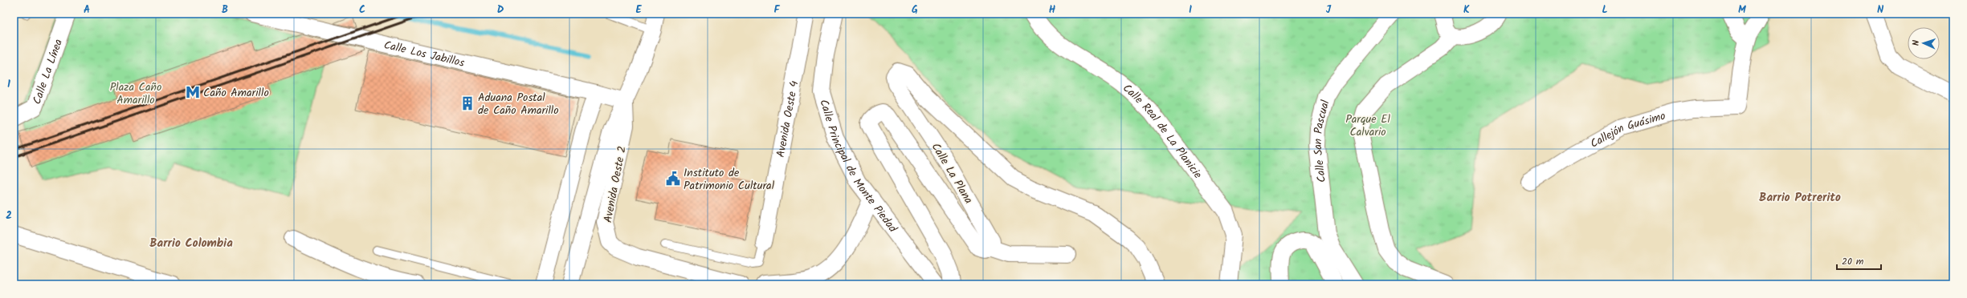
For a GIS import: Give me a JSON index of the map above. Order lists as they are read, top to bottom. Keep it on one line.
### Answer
{"streets":{"street":["Calle Los Jabillos","Calle La Línea","Avenida Oeste 4","Callejón Guásimo","Calle Real de La Planicie","Calle San Pascual","Calle Principal de Monte Piedad","Calle La Plana","Avenida Oeste 2"]},"crossings":[["Calle Los Jabillos","Avenida Oeste 2"]],"districts":["Barrio Potrerito","Barrio Colombia"],"parks":["Plaza Caño Amarillo","Parque El Calvario"],"places":{"metro station":["Caño Amarillo"],"building":["Aduana Postal de Caño Amarillo"],"public building":["Instituto de Patrimonio Cultural"]},"scale_bar":"20 m","north":"left","grid":{"columns":["A","B","C","D","E","F","G","H","I","J","K","L","M","N"],"rows":["1","2"]}}
